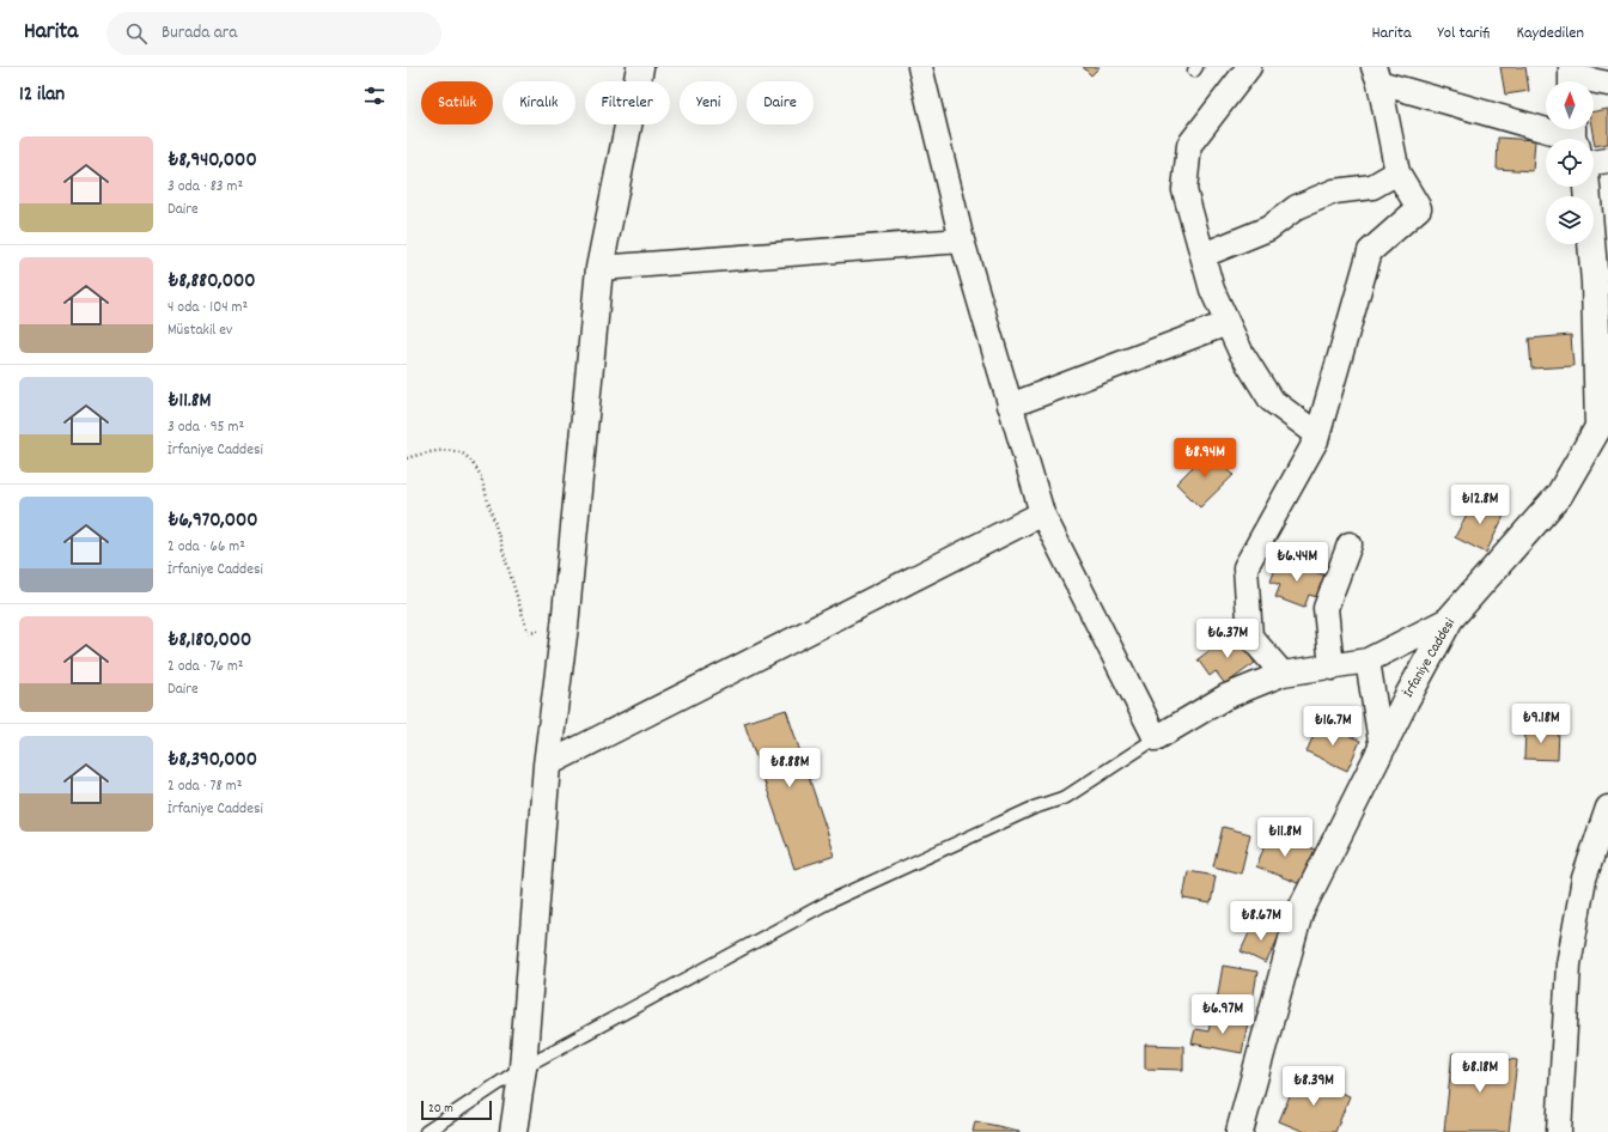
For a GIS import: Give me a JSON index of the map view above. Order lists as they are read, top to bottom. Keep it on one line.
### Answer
{"streets":{"street":["İrfaniye Caddesi"]},"scale_bar":"20 m","north":"top","page":{"header":"Harita","search":"Burada ara","nav":["Harita","Yol tarifi","Kaydedilen"],"heading":"12 ilan","chip":["Satılık","Kiralık","Filtreler","Yeni","Daire"],"list":[{"name":"₺8,940,000","note":"3 oda · 83 m² · Daire"},{"name":"₺8,880,000","note":"4 oda · 104 m² · Müstakil ev"},{"name":"₺11.8M","note":"3 oda · 95 m² · İrfaniye Caddesi"},{"name":"₺6,970,000","note":"2 oda · 66 m² · İrfaniye Caddesi"},{"name":"₺8,180,000","note":"2 oda · 76 m² · Daire"},{"name":"₺8,390,000","note":"2 oda · 78 m² · İrfaniye Caddesi"}],"price":["₺8.94M","₺12.8M","₺6.44M","₺6.37M","₺9.18M","₺16.7M","₺8.88M","₺11.8M","₺8.67M","₺6.97M","₺8.18M","₺8.39M"],"scale":"20 m"}}
